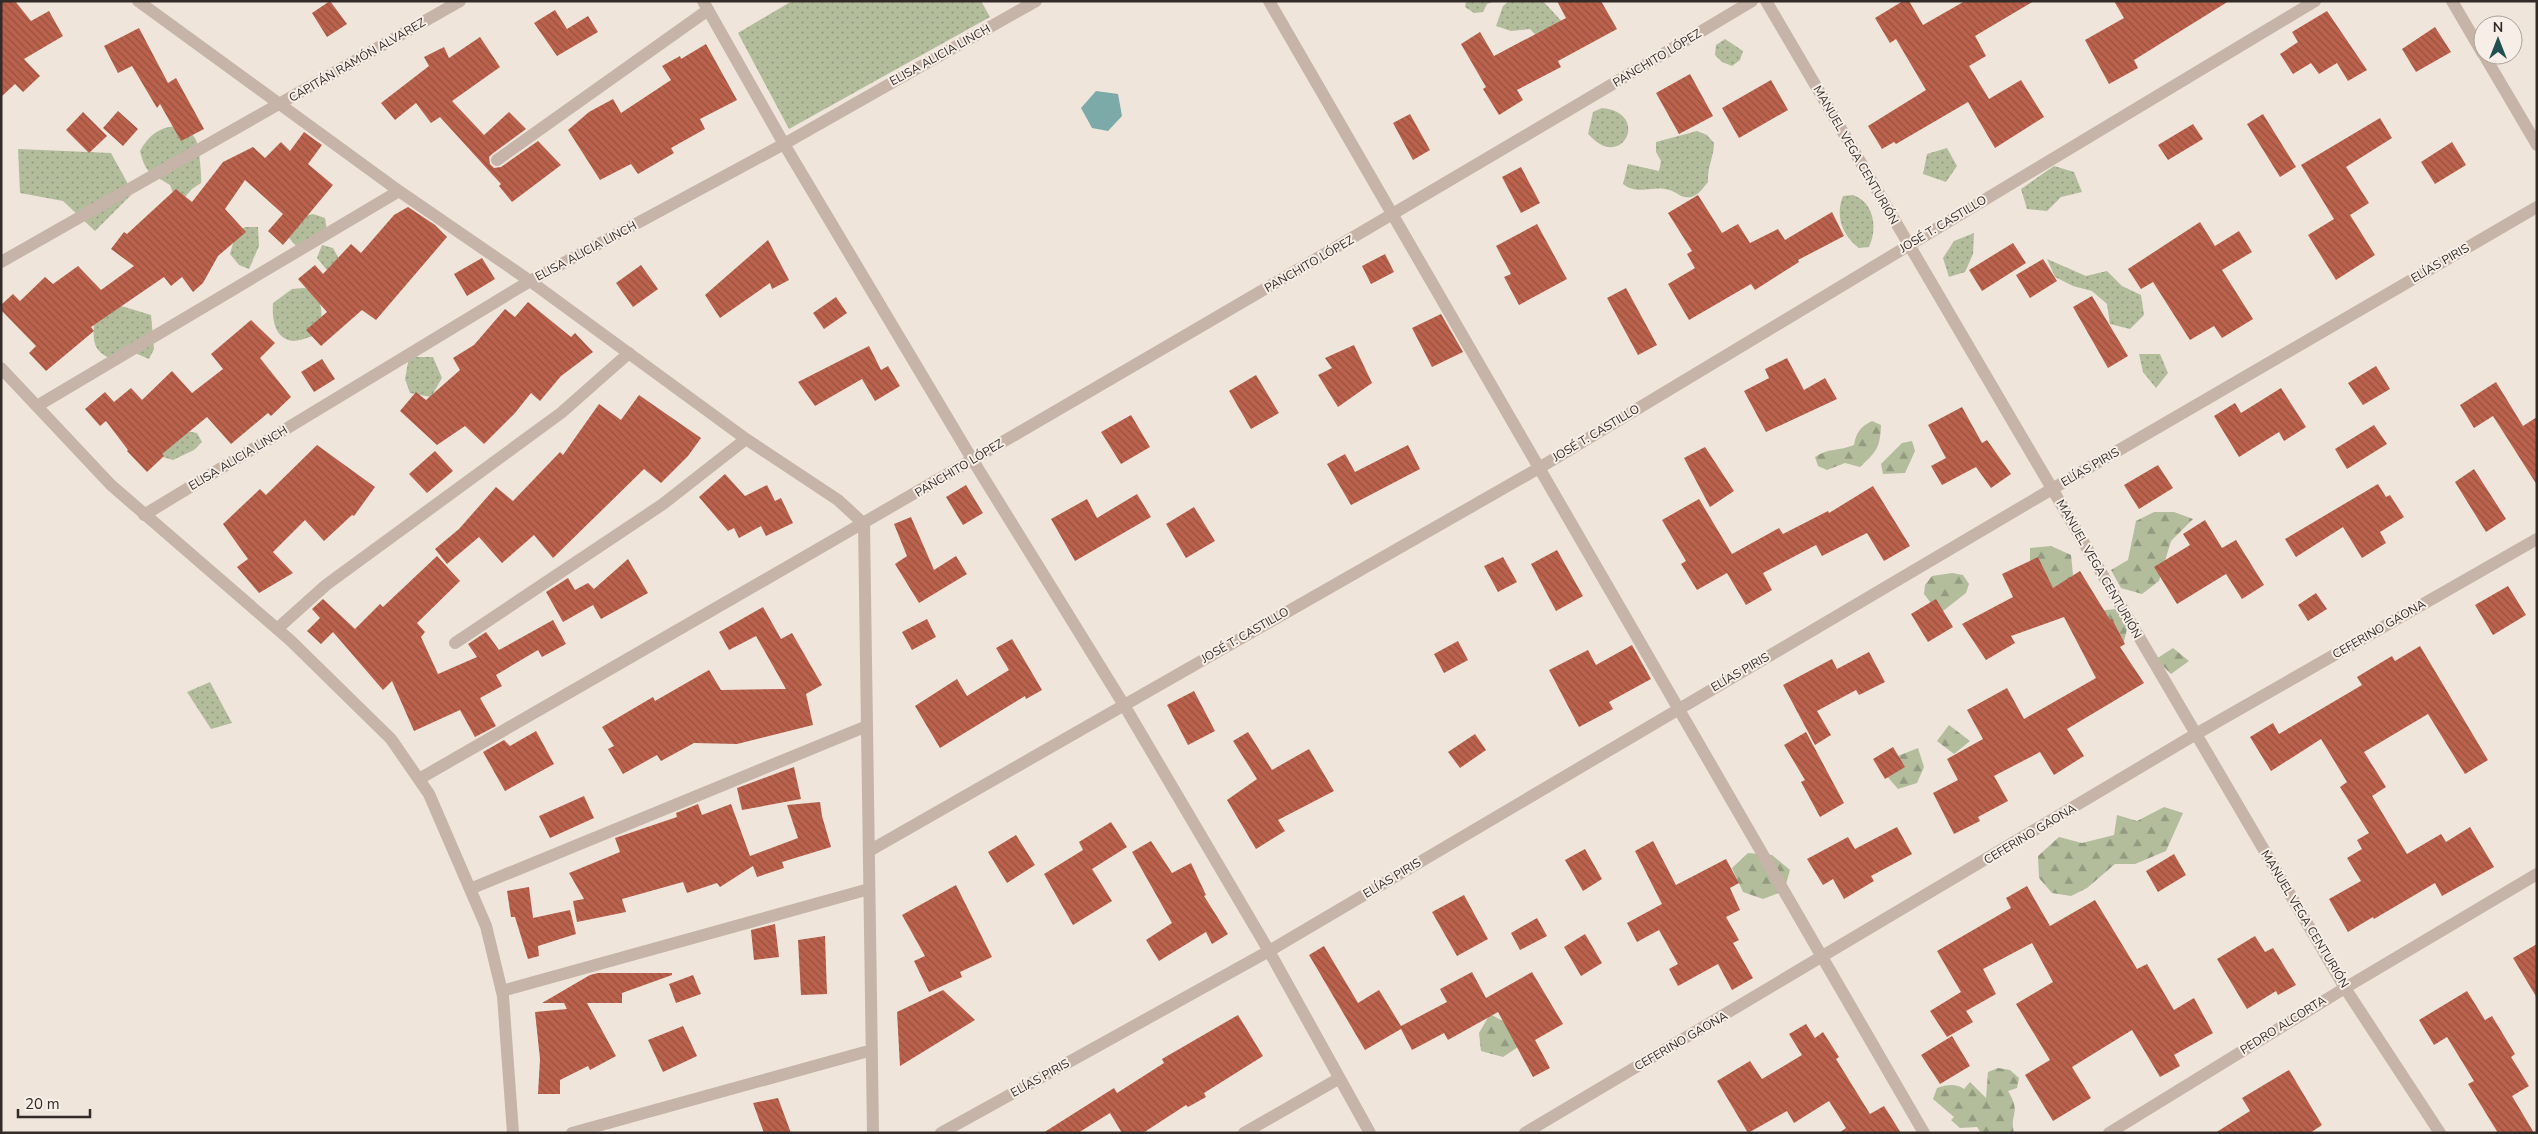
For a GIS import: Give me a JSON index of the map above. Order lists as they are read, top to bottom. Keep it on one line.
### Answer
{"streets":{"street":["ELISA ALICIA LINCH","PANCHITO LÓPEZ","CAPITÁN RAMÓN ALVAREZ","MANUEL VEGA CENTURIÓN","JOSÉ T. CASTILLO","ELÍAS PIRIS","CEFERINO GAONA","PEDRO ALCORTA"]},"crossings":[["MANUEL VEGA CENTURIÓN","JOSÉ T. CASTILLO"],["MANUEL VEGA CENTURIÓN","ELÍAS PIRIS"],["MANUEL VEGA CENTURIÓN","CEFERINO GAONA"],["MANUEL VEGA CENTURIÓN","PEDRO ALCORTA"]],"scale_bar":"20 m","north":"top"}
